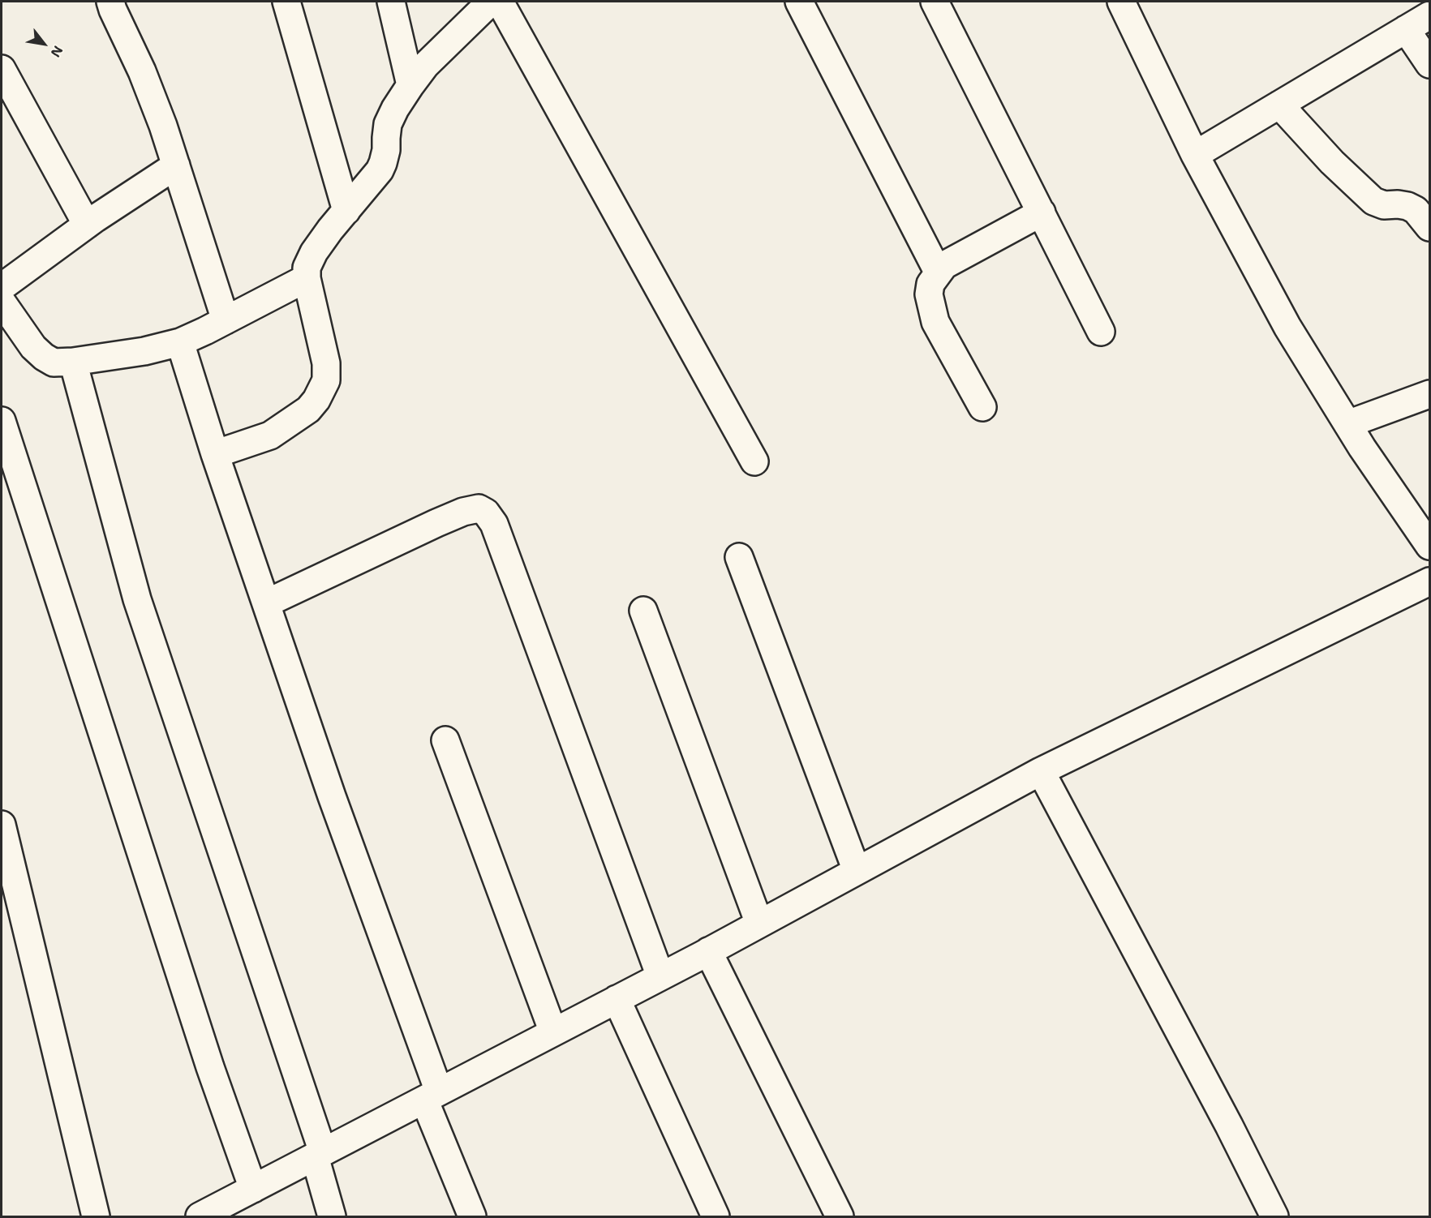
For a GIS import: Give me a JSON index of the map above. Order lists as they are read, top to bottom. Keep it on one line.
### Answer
{"north":"bottom right"}
